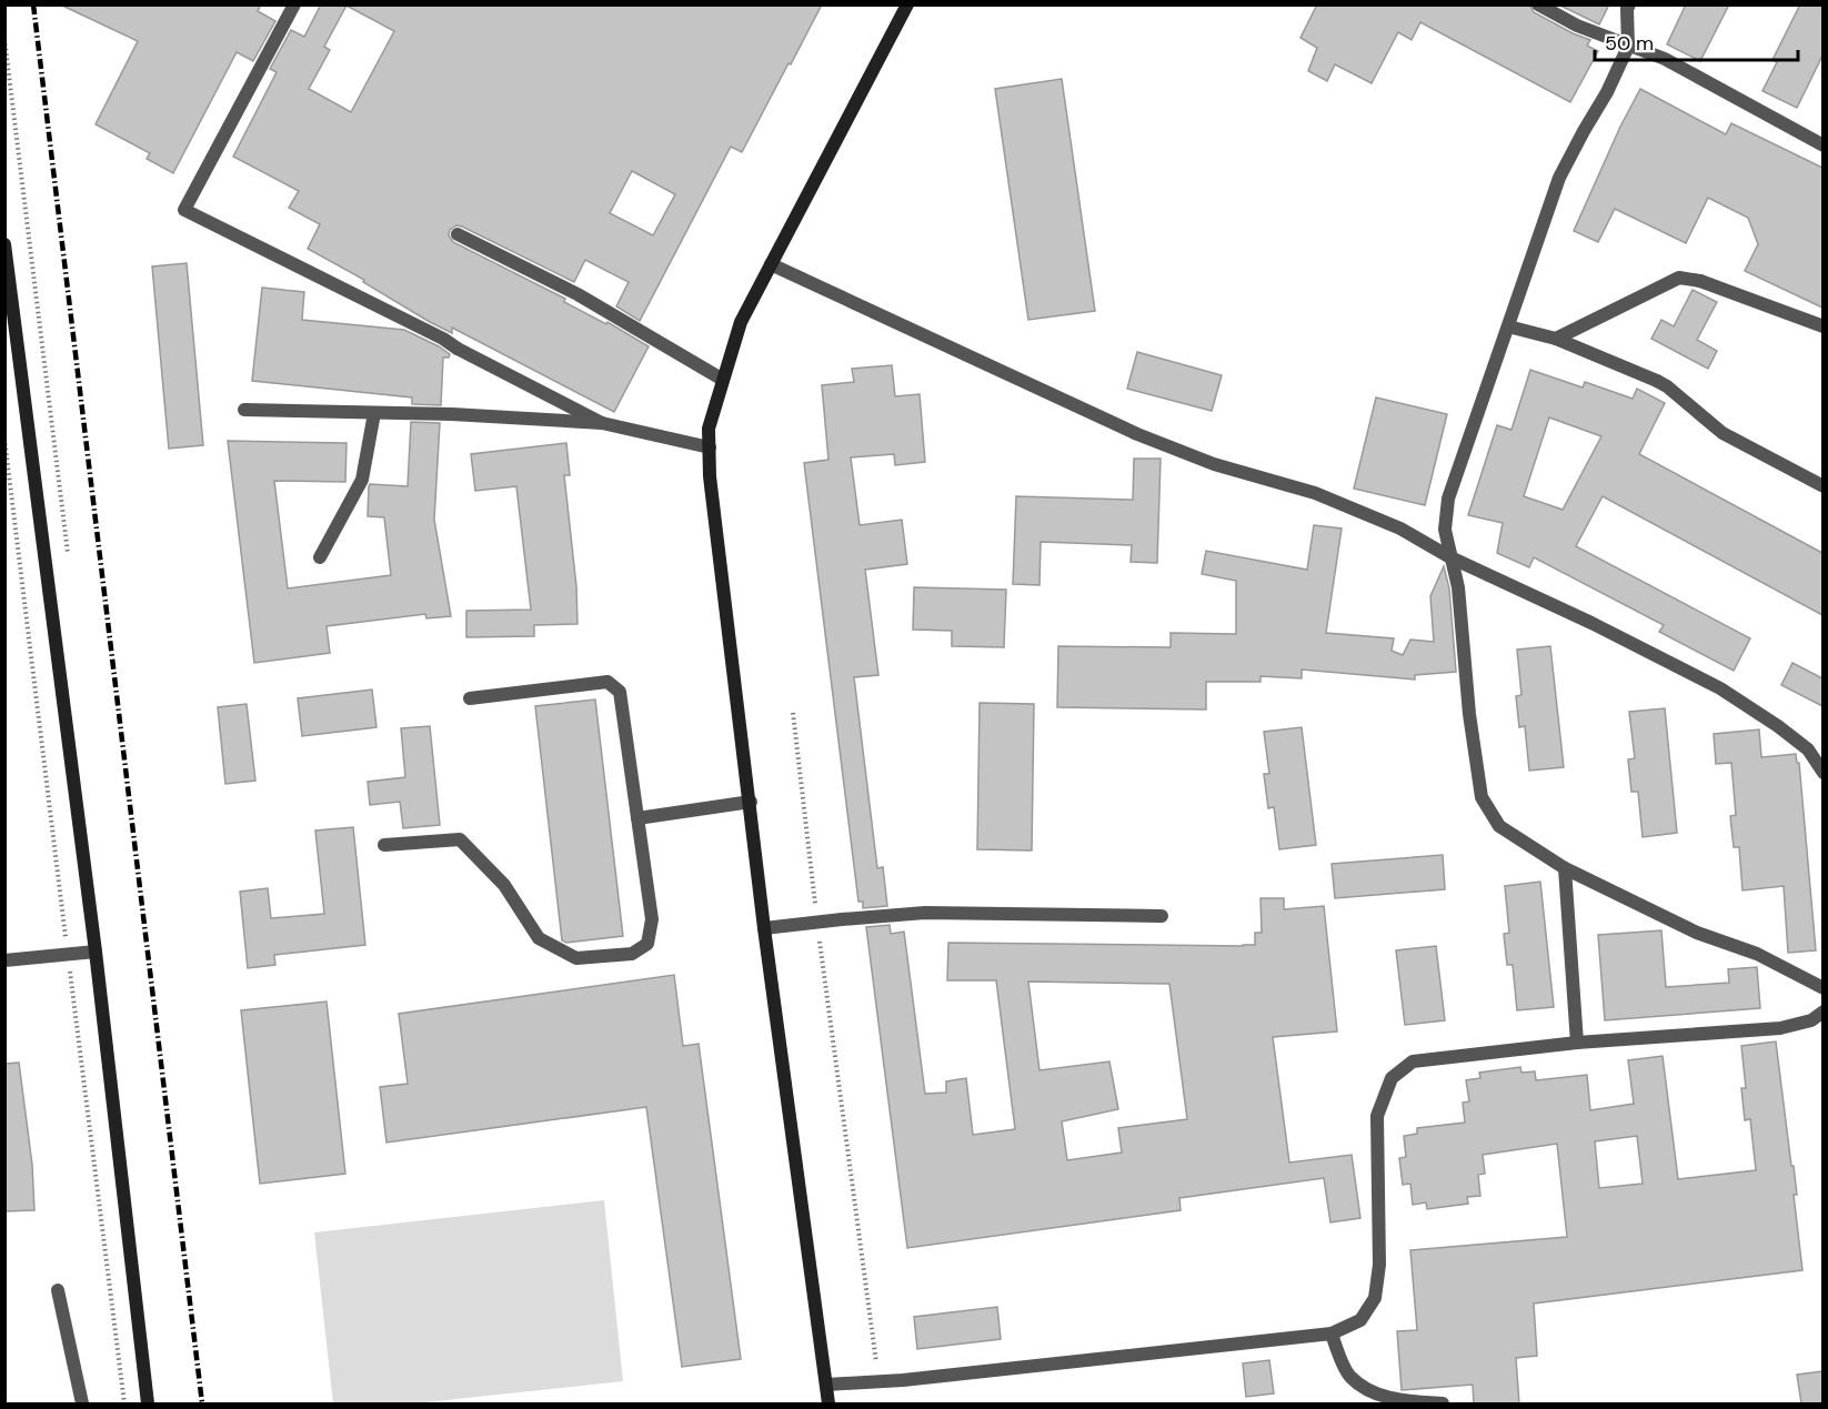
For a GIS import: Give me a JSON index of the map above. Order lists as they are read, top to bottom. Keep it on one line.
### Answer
{"scale_bar":"50 m"}
